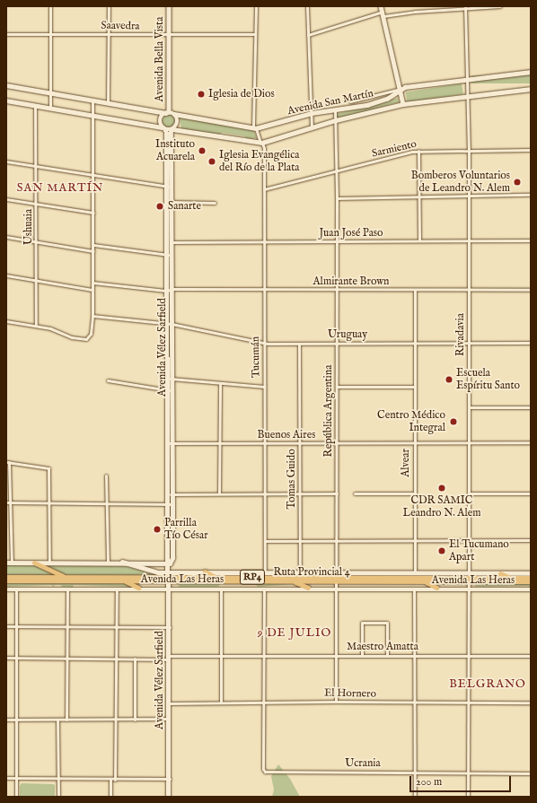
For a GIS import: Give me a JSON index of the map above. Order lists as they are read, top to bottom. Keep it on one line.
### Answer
{"streets":{"main road":["Avenida Bella Vista","Avenida San Martín","Avenida Vélez Sarfield","Ruta Provincial 4","RP4","Avenida Las Heras"],"street":["Saavedra","Sarmiento","Ushuaia","Juan José Paso","Almirante Brown","Uruguay","Rivadavia","Tucumán","República Argentina","Buenos Aires","Alvear","Tomas Guido","Maestro Amatta","El Hornero","Ucrania"]},"crossings":[["Saavedra","Avenida Bella Vista"],["Saavedra","Tucumán"],["Avenida Bella Vista","Avenida San Martín"],["Avenida Bella Vista","Avenida Vélez Sarfield"],["Avenida San Martín","Ushuaia"],["Avenida San Martín","Rivadavia"],["Avenida San Martín","Avenida Vélez Sarfield"],["Avenida San Martín","Tucumán"],["Avenida San Martín","República Argentina"],["Sarmiento","Rivadavia"],["Sarmiento","Tucumán"],["Sarmiento","República Argentina"],["Juan José Paso","Rivadavia"],["Juan José Paso","Avenida Vélez Sarfield"],["Juan José Paso","Tucumán"],["Juan José Paso","República Argentina"],["Almirante Brown","Rivadavia"],["Almirante Brown","Avenida Vélez Sarfield"],["Almirante Brown","Tucumán"],["Almirante Brown","República Argentina"],["Almirante Brown","Alvear"],["Uruguay","Rivadavia"],["Uruguay","Avenida Vélez Sarfield"],["Uruguay","Tucumán"],["Uruguay","República Argentina"],["Uruguay","Alvear"],["Uruguay","Tomas Guido"],["Rivadavia","Buenos Aires"],["Rivadavia","Ruta Provincial 4"],["Rivadavia","Avenida Las Heras"],["Avenida Vélez Sarfield","Buenos Aires"],["Avenida Vélez Sarfield","Ruta Provincial 4"],["Avenida Vélez Sarfield","Avenida Las Heras"],["Avenida Vélez Sarfield","Maestro Amatta"],["Avenida Vélez Sarfield","El Hornero"],["Tucumán","Buenos Aires"],["Tucumán","Avenida Las Heras"],["República Argentina","Buenos Aires"],["República Argentina","Ruta Provincial 4"],["República Argentina","Avenida Las Heras"],["República Argentina","Maestro Amatta"],["República Argentina","El Hornero"],["Buenos Aires","Alvear"],["Buenos Aires","Tomas Guido"],["Alvear","Avenida Las Heras"],["Tomas Guido","Avenida Las Heras"],["Ruta Provincial 4","Avenida Las Heras"],["El Hornero","Ucrania"]],"districts":["SAN MARTÍN","9 DE JULIO","BELGRANO"],"places":["Iglesia de Dios","Instituto Acuarela","Iglesia Evangélica del Río de la Plata","Bomberos Voluntarios de Leandro N. Alem","Sanarte","Escuela Espíritu Santo","Centro Médico Integral","CDR SAMIC Leandro N. Alem","Parrilla Tío César","El Tucumano Apart"],"scale_bar":"200 m"}
